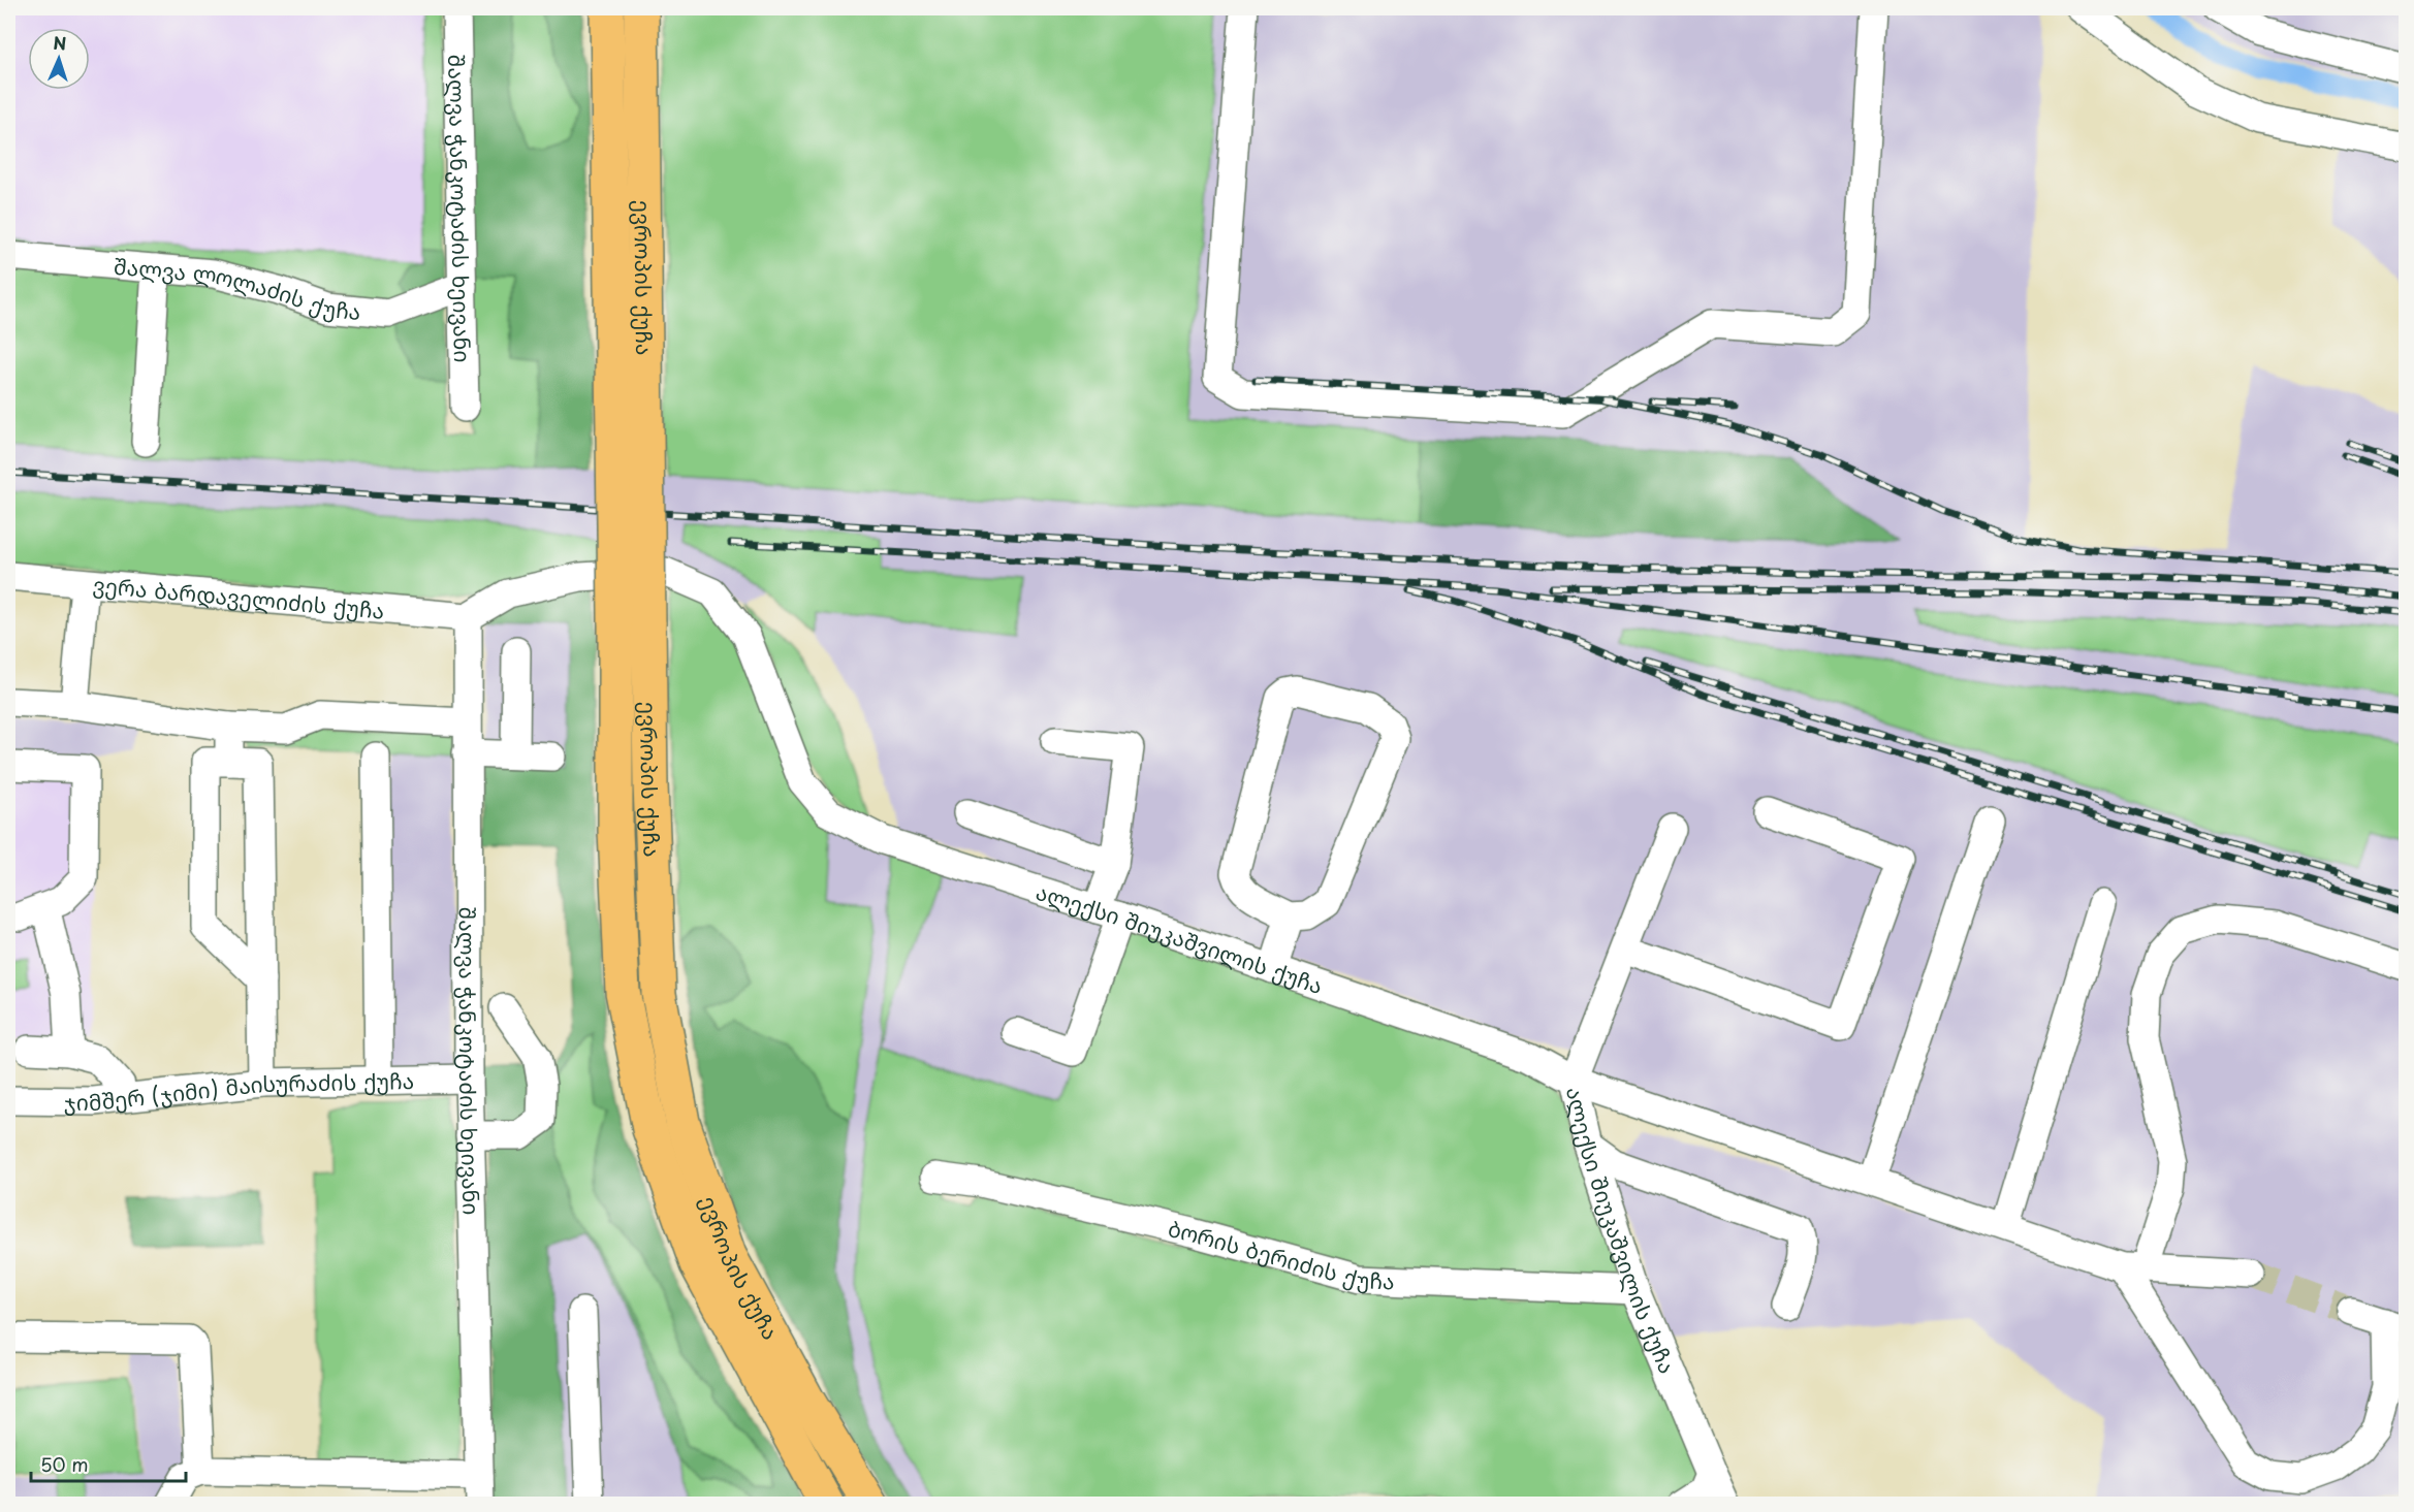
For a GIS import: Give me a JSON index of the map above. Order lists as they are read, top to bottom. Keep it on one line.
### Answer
{"streets":{"main road":["ევროპის ქუჩა"],"street":["შალვა ჭანკოტაძის ხეივანი","შალვა ლოლაძის ქუჩა","ვერა ბარდაველიძის ქუჩა","ალექსი შიუკაშვილის ქუჩა","ჯიმშერ (ჯიმი) მაისურაძის ქუჩა","ბორის ბერიძის ქუჩა"]},"crossings":[["შალვა ჭანკოტაძის ხეივანი","შალვა ლოლაძის ქუჩა"],["შალვა ჭანკოტაძის ხეივანი","ვერა ბარდაველიძის ქუჩა"],["შალვა ჭანკოტაძის ხეივანი","ალექსი შიუკაშვილის ქუჩა"],["შალვა ჭანკოტაძის ხეივანი","ჯიმშერ (ჯიმი) მაისურაძის ქუჩა"],["ვერა ბარდაველიძის ქუჩა","ალექსი შიუკაშვილის ქუჩა"],["ალექსი შიუკაშვილის ქუჩა","ბორის ბერიძის ქუჩა"]],"scale_bar":"50 m","north":"top"}
